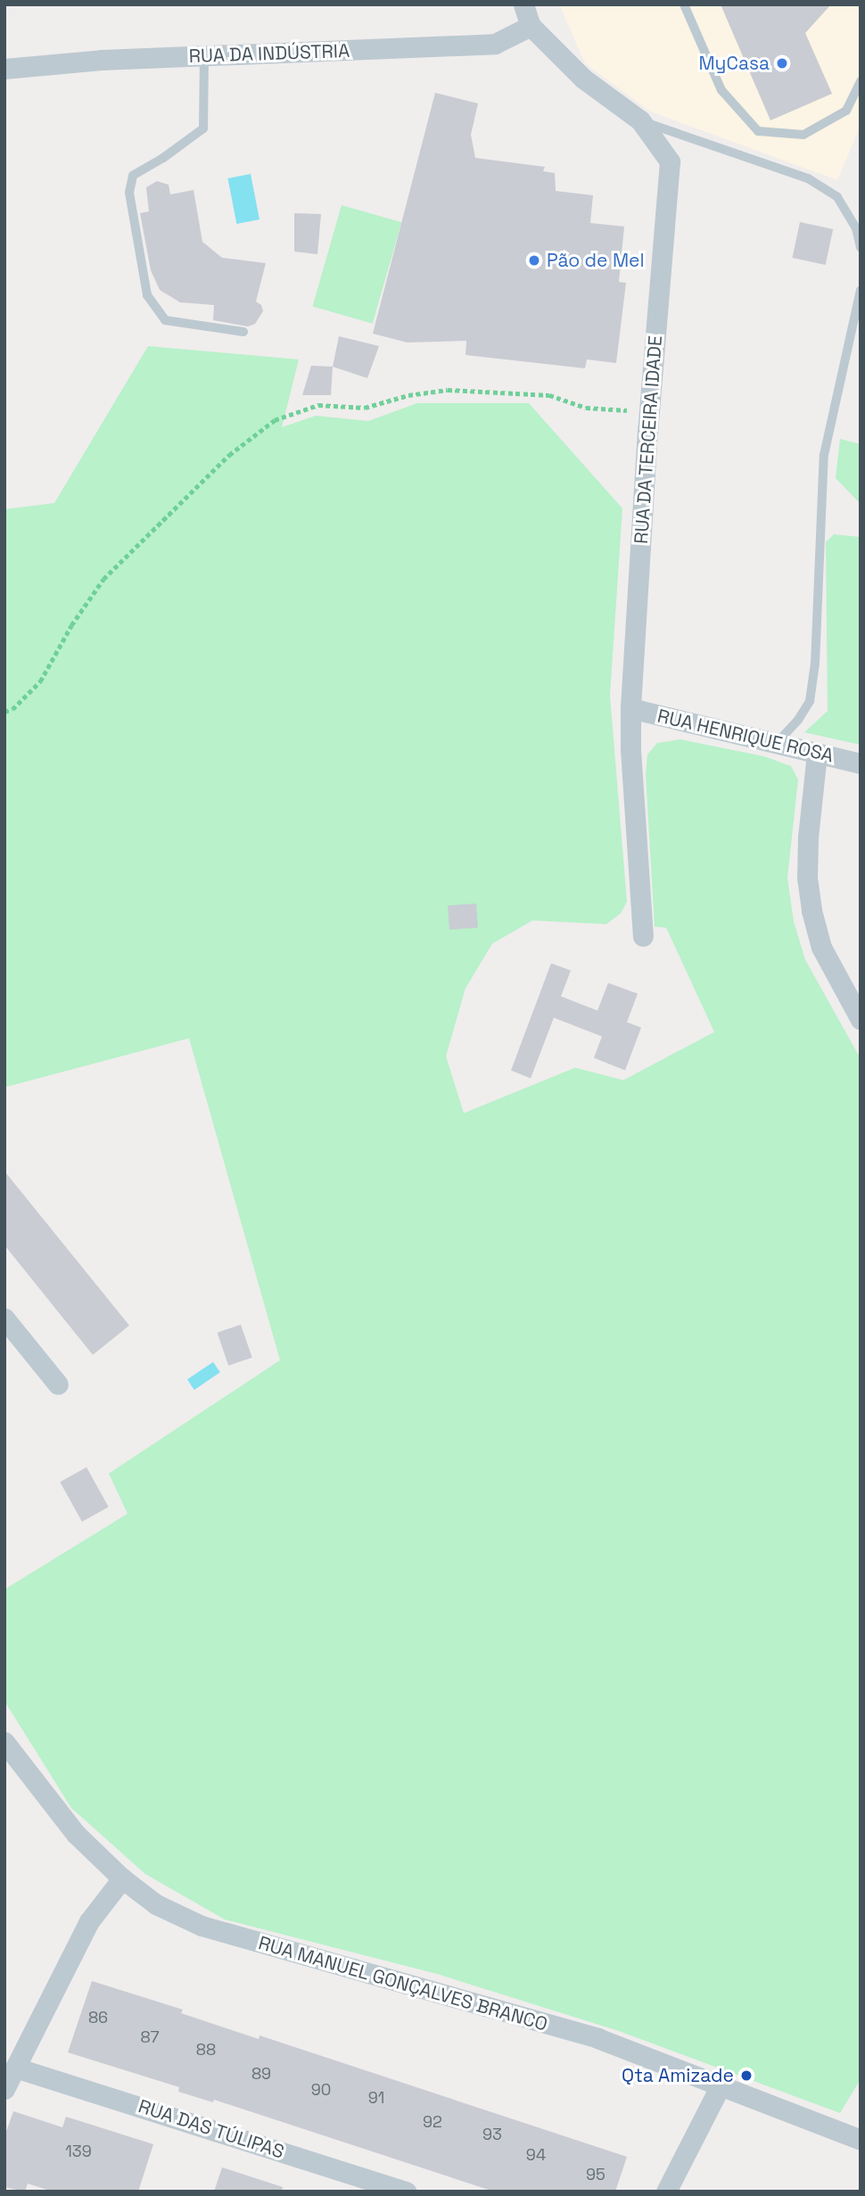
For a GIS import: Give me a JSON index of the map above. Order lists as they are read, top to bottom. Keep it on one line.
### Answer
{"streets":{"street":["RUA DA INDÚSTRIA","RUA DA TERCEIRA IDADE","RUA HENRIQUE ROSA","RUA MANUEL GONÇALVES BRANCO","RUA DAS TÚLIPAS"]},"crossings":[["RUA DA INDÚSTRIA","RUA DA TERCEIRA IDADE"],["RUA DA TERCEIRA IDADE","RUA HENRIQUE ROSA"]],"places":["MyCasa","Pão de Mel","Qta Amizade"],"house_numbers":["86","87","88","89","90","91","92","93","139","94","95"]}
